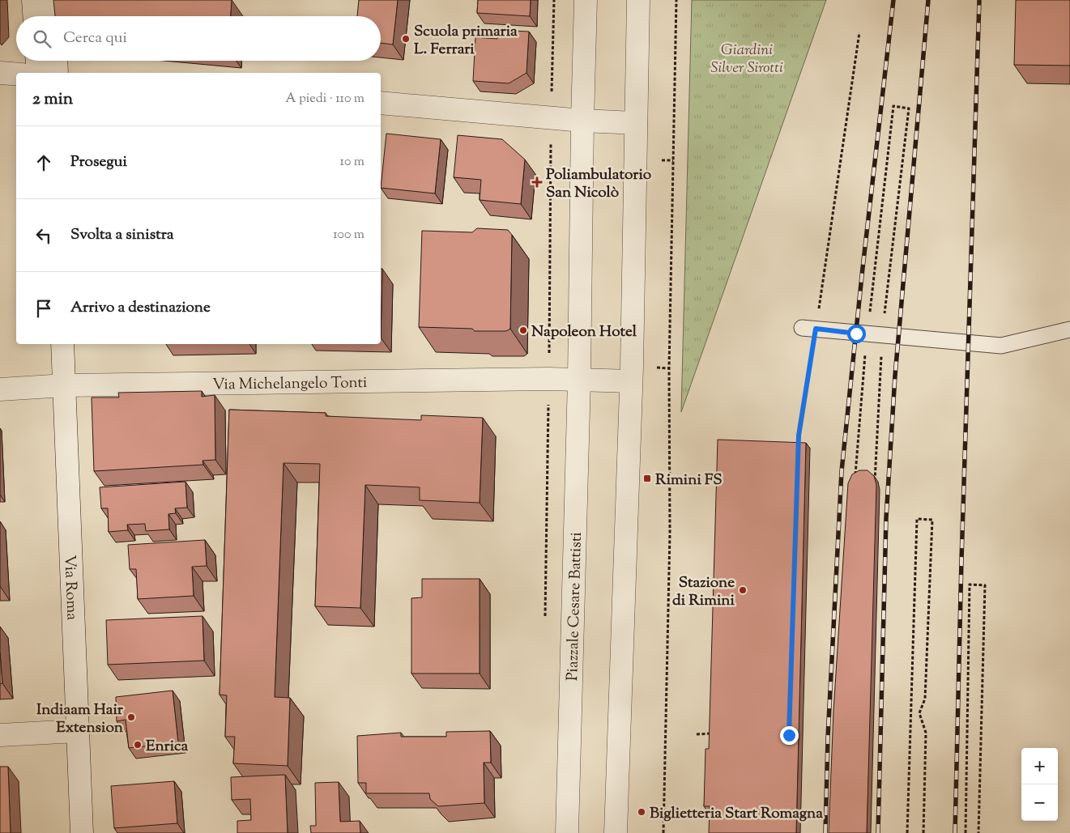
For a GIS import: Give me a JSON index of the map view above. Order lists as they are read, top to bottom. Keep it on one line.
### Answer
{"streets":{"street":["Via Michelangelo Tonti","Via Roma","Piazzale Cesare Battisti"]},"crossings":[["Via Michelangelo Tonti","Via Roma"],["Via Michelangelo Tonti","Piazzale Cesare Battisti"]],"parks":["Giardini Silver Sirotti"],"places":{"other":["Scuola primaria L. Ferrari","Napoleon Hotel","Stazione di Rimini","Indiaam Hair Extension","Enrica","Biglietteria Start Romagna"],"health":["Poliambulatorio San Nicolò"],"transit":["Rimini FS"]},"page":{"search":"Cerca qui","heading":["2 min","A piedi · 110 m"],"list":[["Prosegui","10 m"],["Svolta a sinistra","100 m"],"Arrivo a destinazione"],"map_buttons":["+","−"]}}
